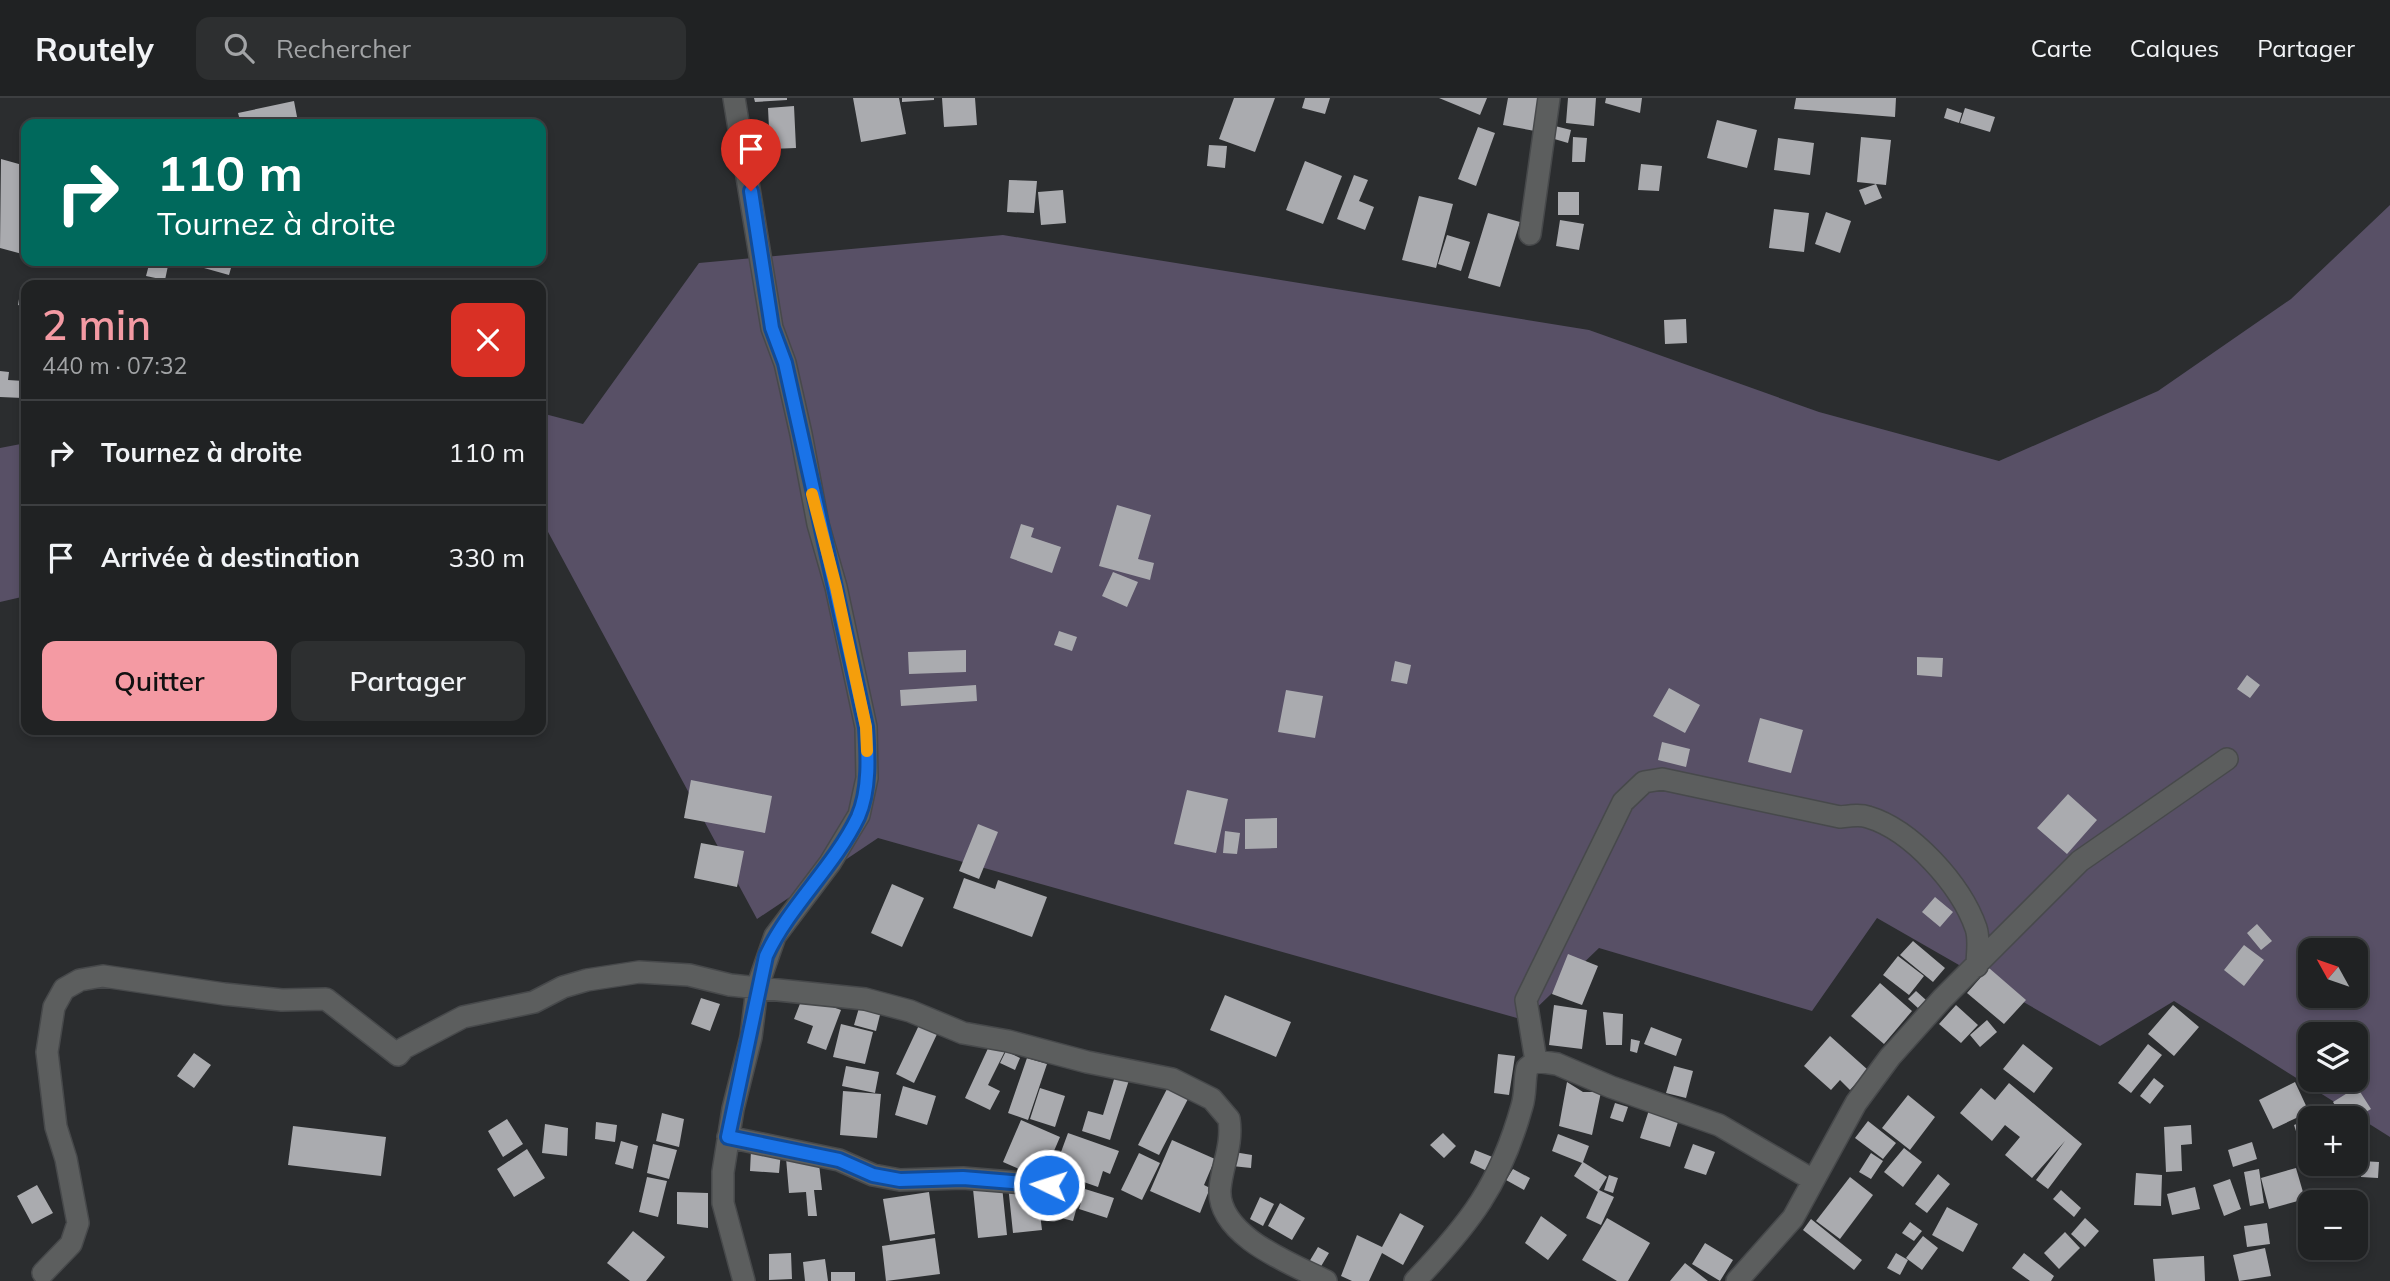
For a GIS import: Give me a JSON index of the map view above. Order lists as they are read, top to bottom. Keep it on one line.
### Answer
{"north":"top left","page":{"header":"Routely","search":"Rechercher","nav":["Carte","Calques","Partager"],"turn":["110 m","Tournez à droite"],"heading":["2 min","440 m · 07:32"],"list":[{"name":"Tournez à droite","value":"110 m"},{"name":"Arrivée à destination","value":"330 m"}],"buttons":["Quitter","Partager"],"map_buttons":["+","−"]}}
